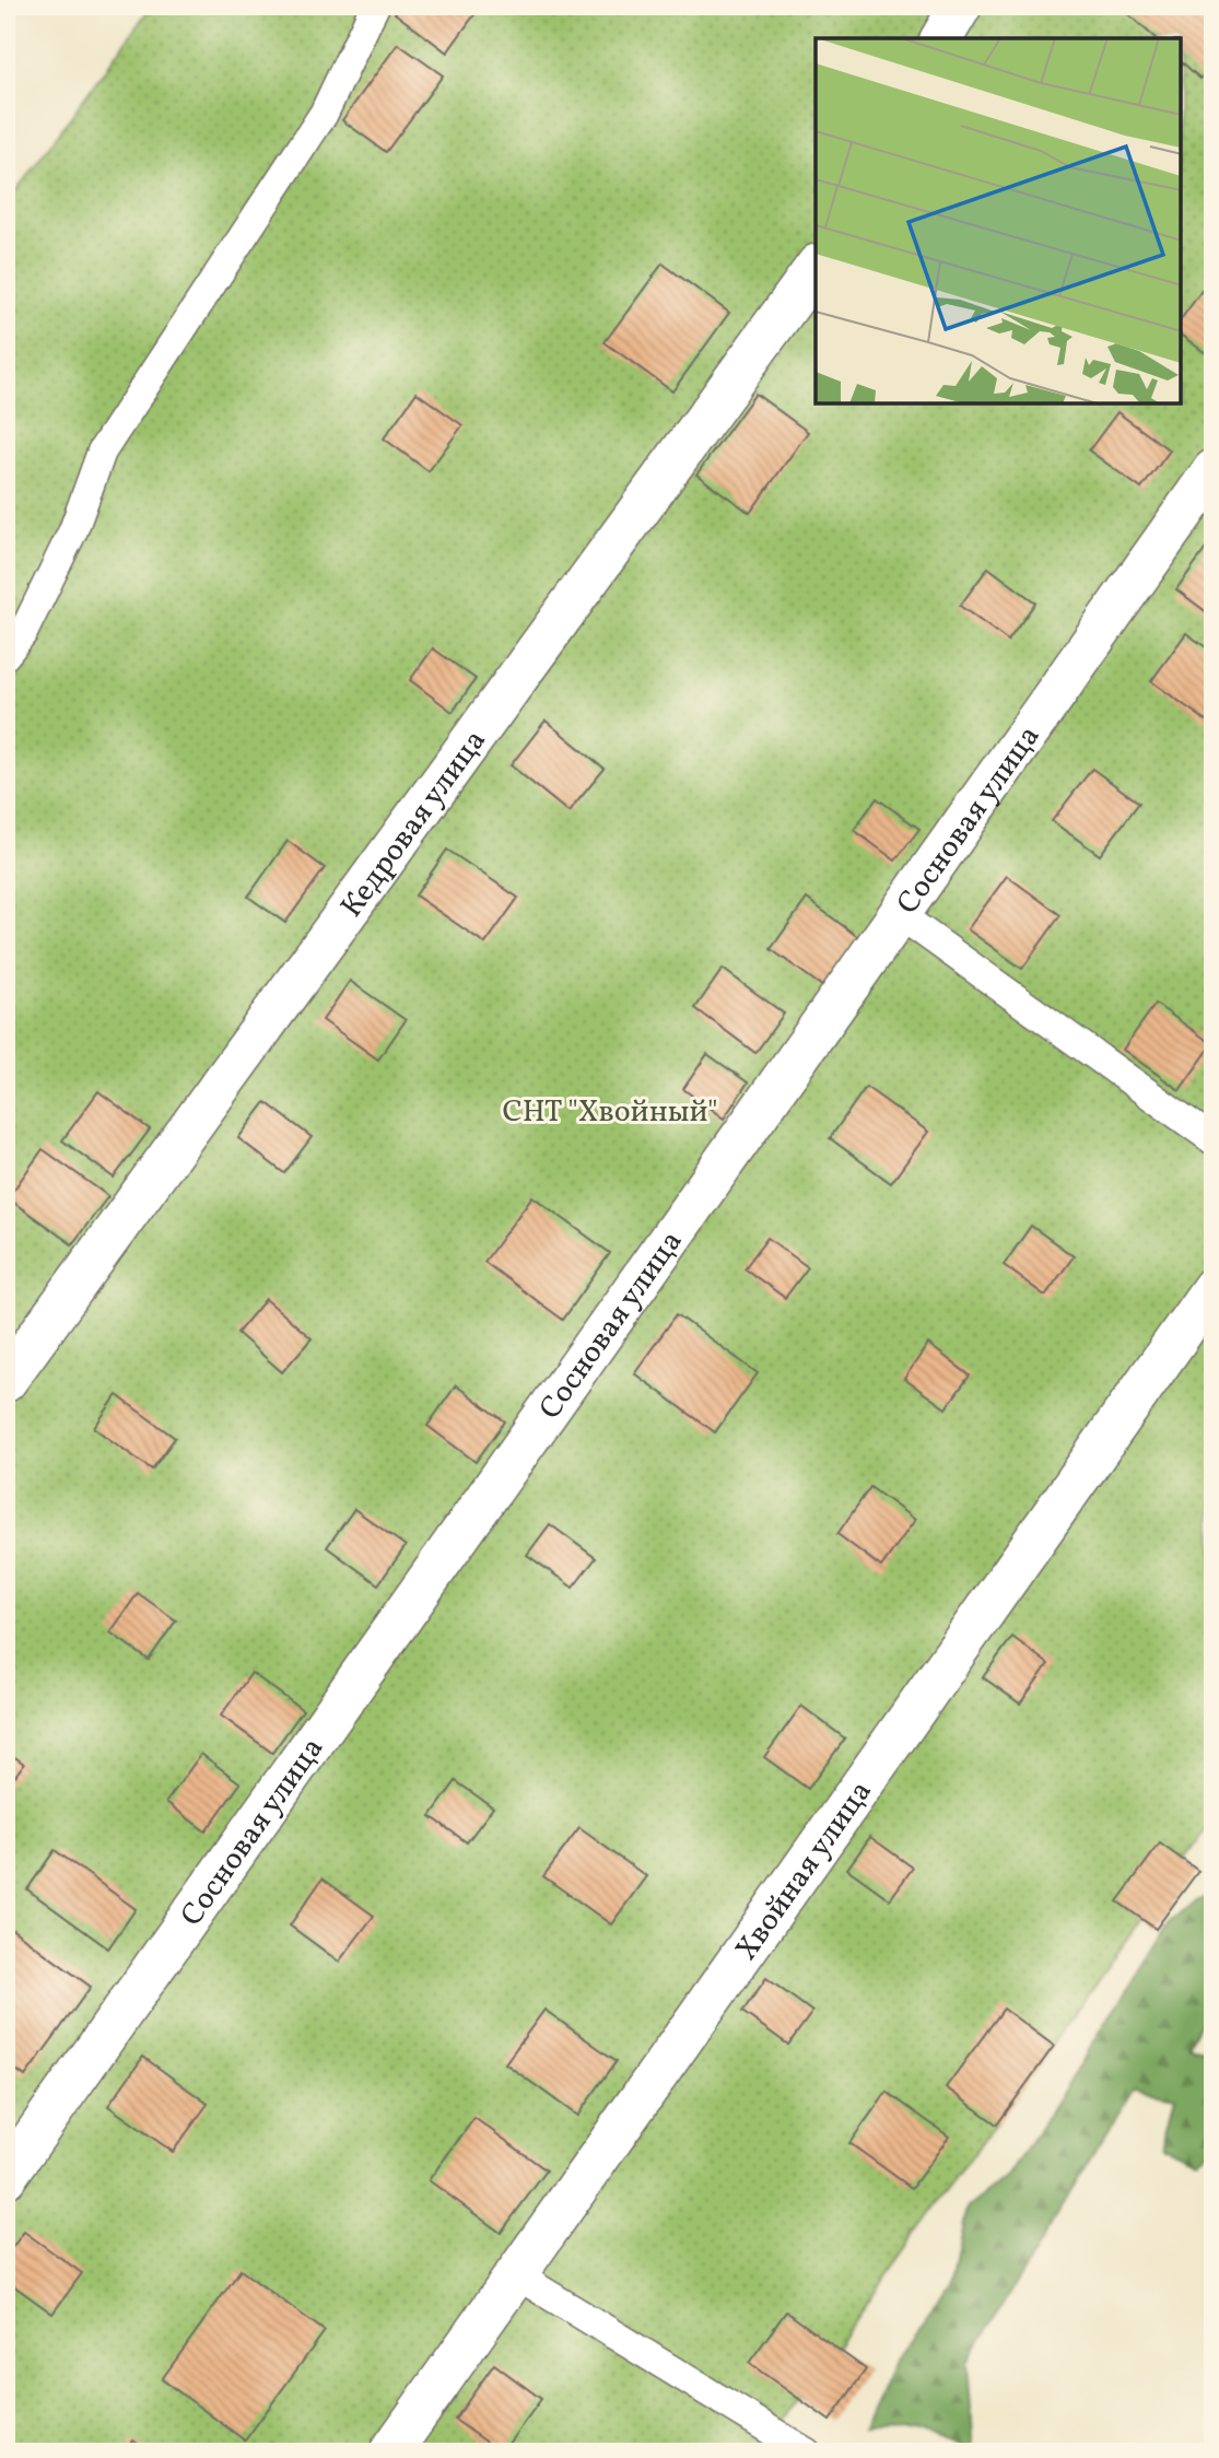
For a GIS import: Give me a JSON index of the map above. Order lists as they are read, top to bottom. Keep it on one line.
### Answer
{"streets":{"street":["Сосновая улица","Кедровая улица","Хвойная улица"]},"parks":["СНТ \"Хвойный\""]}
